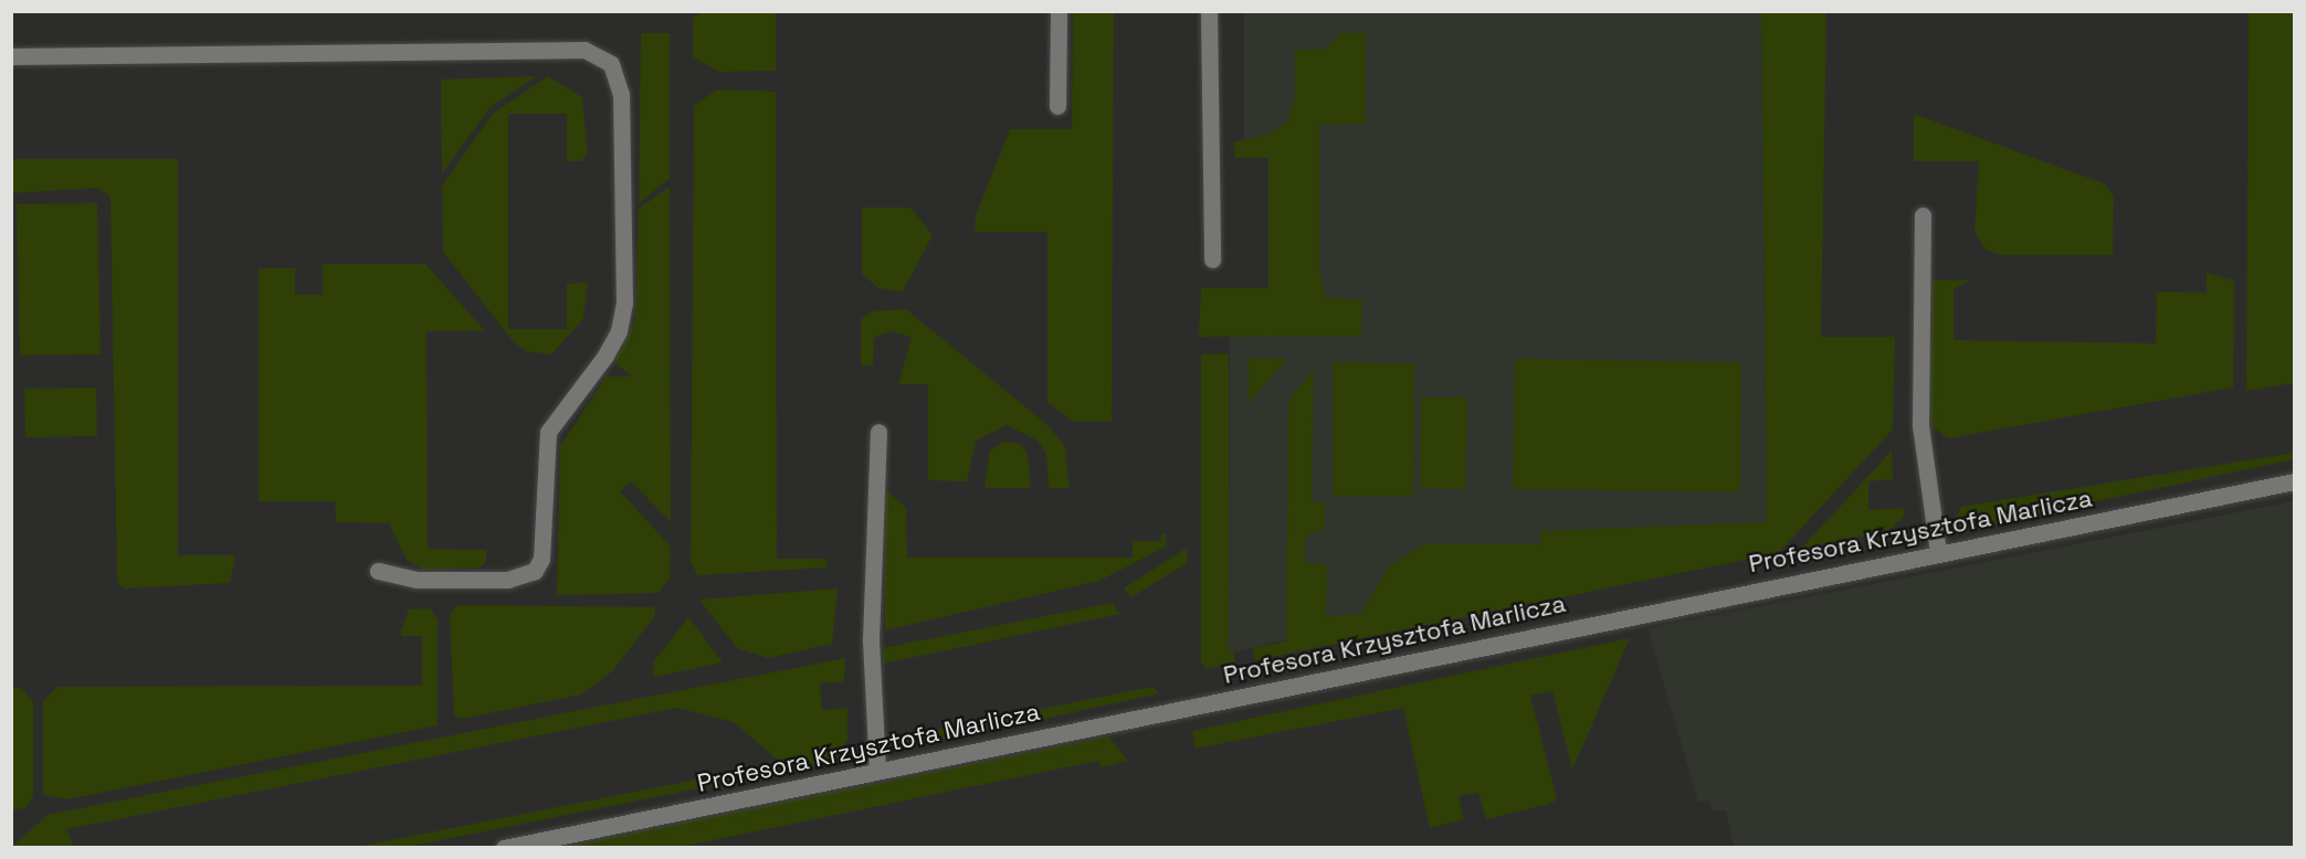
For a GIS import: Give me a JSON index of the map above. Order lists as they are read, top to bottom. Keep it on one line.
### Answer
{"streets":{"street":["Profesora Krzysztofa Marlicza"]}}
